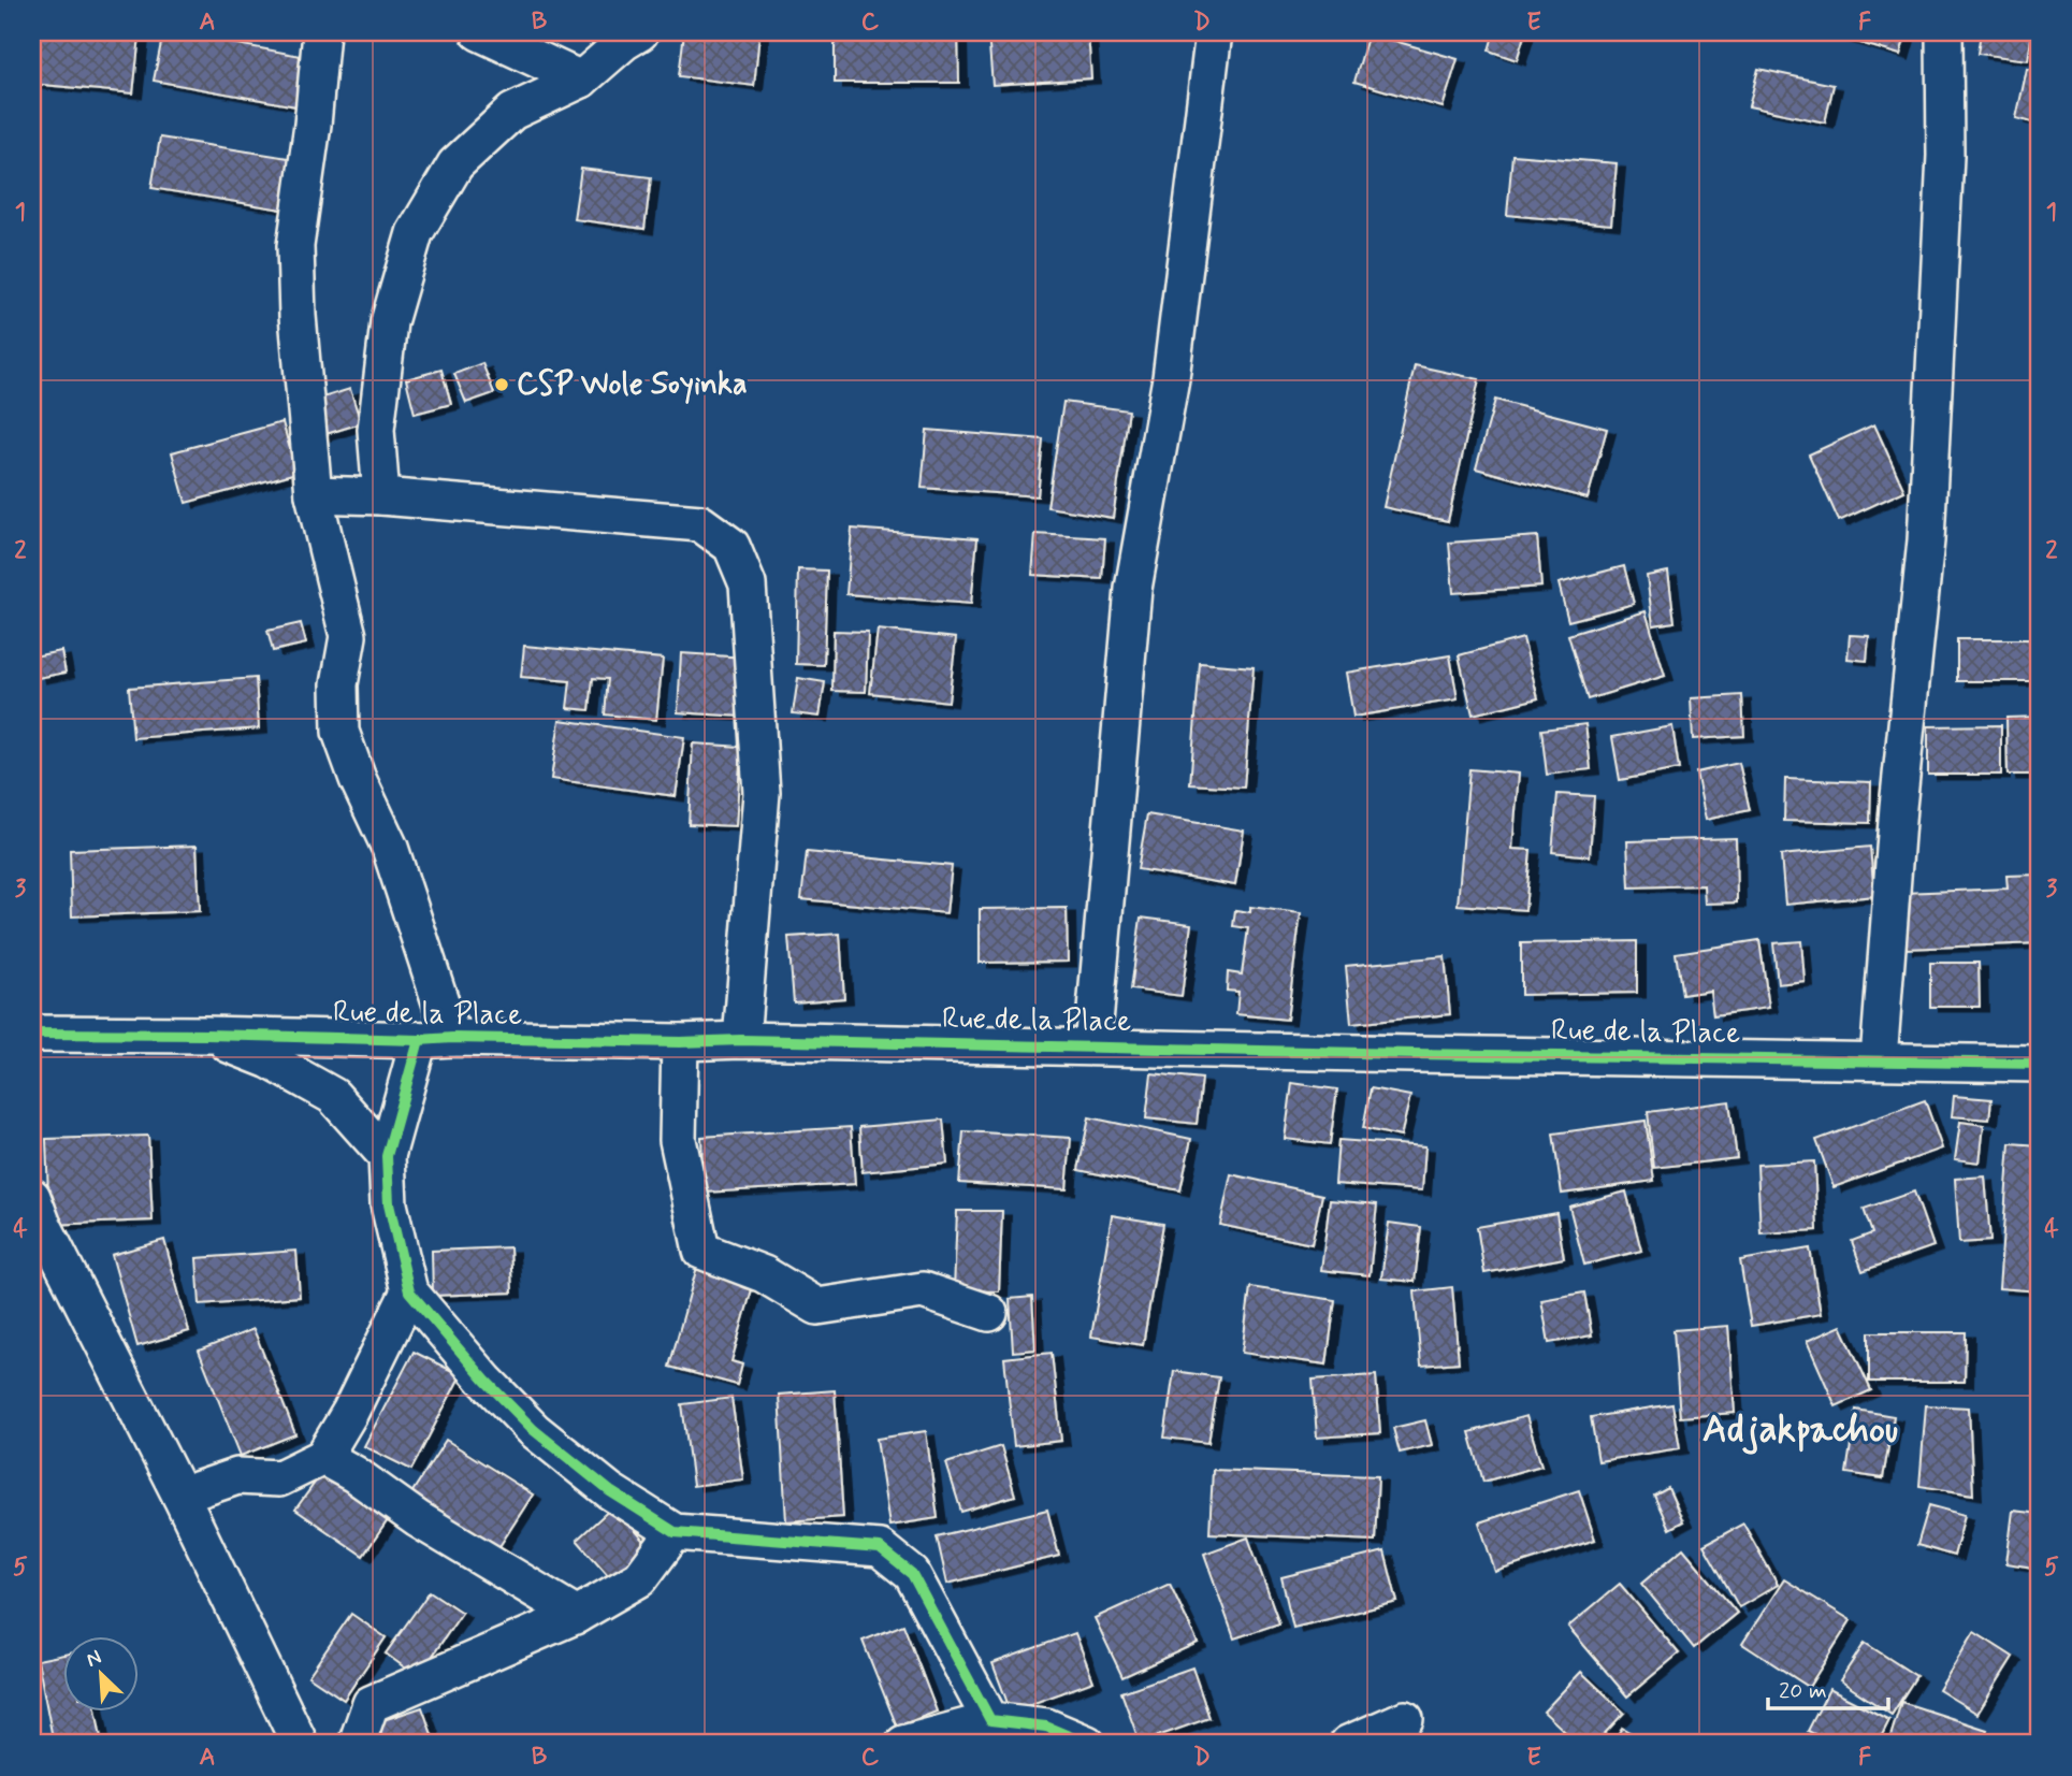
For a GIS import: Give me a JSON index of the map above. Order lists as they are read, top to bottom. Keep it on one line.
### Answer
{"streets":{"street":["Rue de la Place"]},"districts":["Adjakpachou"],"places":["CSP Wole Soyinka"],"scale_bar":"20 m","north":"top left","grid":{"columns":["A","B","C","D","E","F"],"rows":["1","2","3","4","5"]}}
